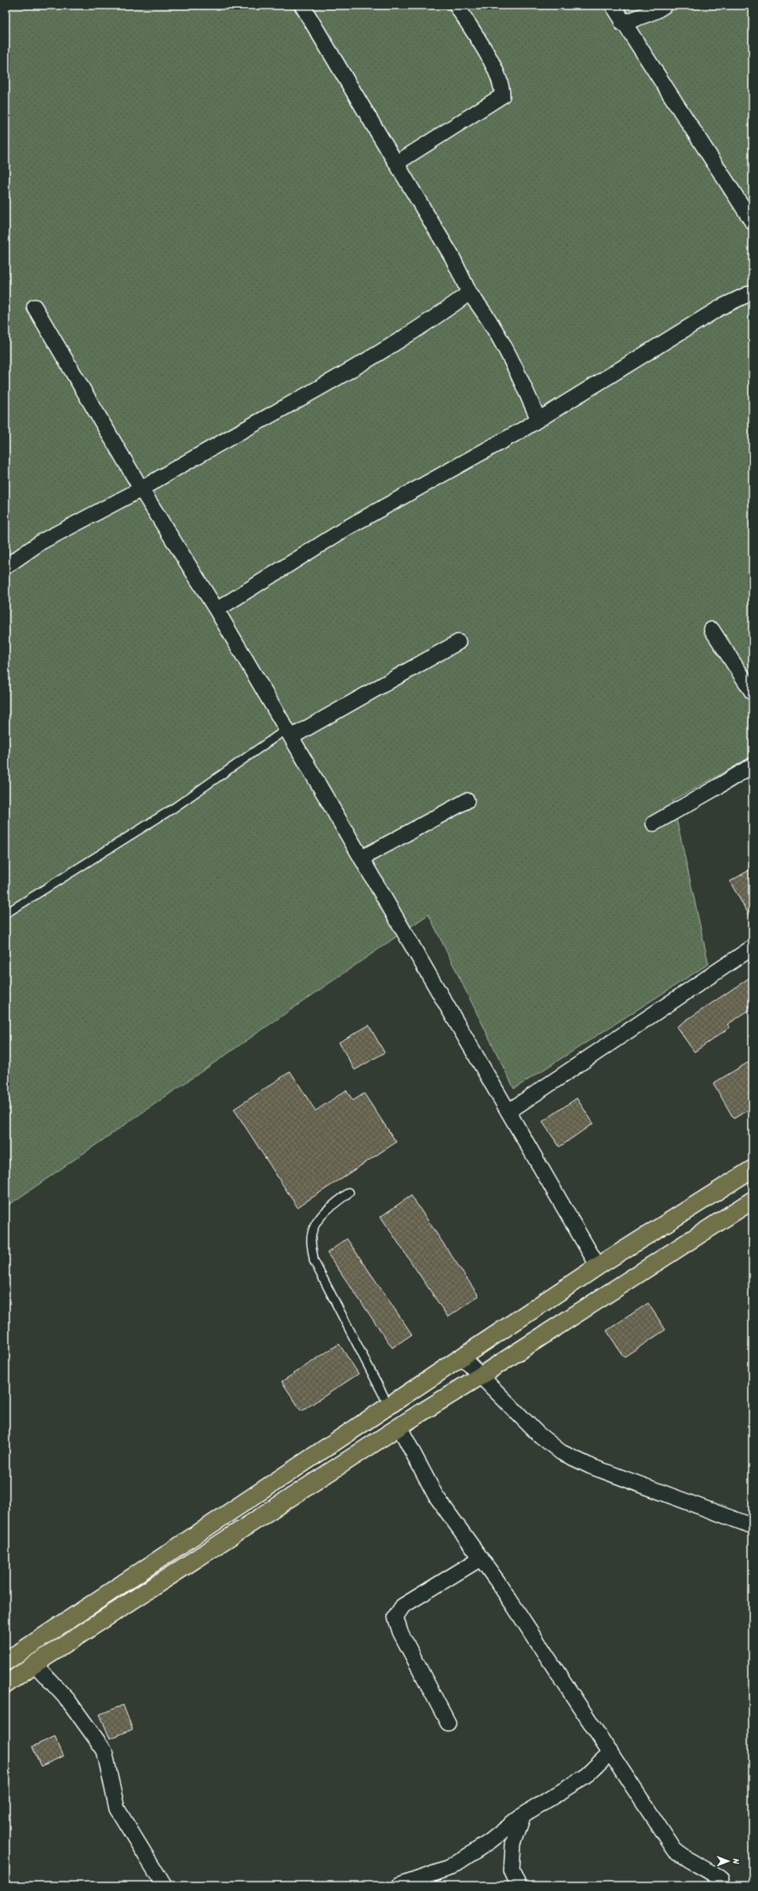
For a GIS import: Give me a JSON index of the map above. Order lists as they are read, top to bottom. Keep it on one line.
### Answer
{"north":"right"}
